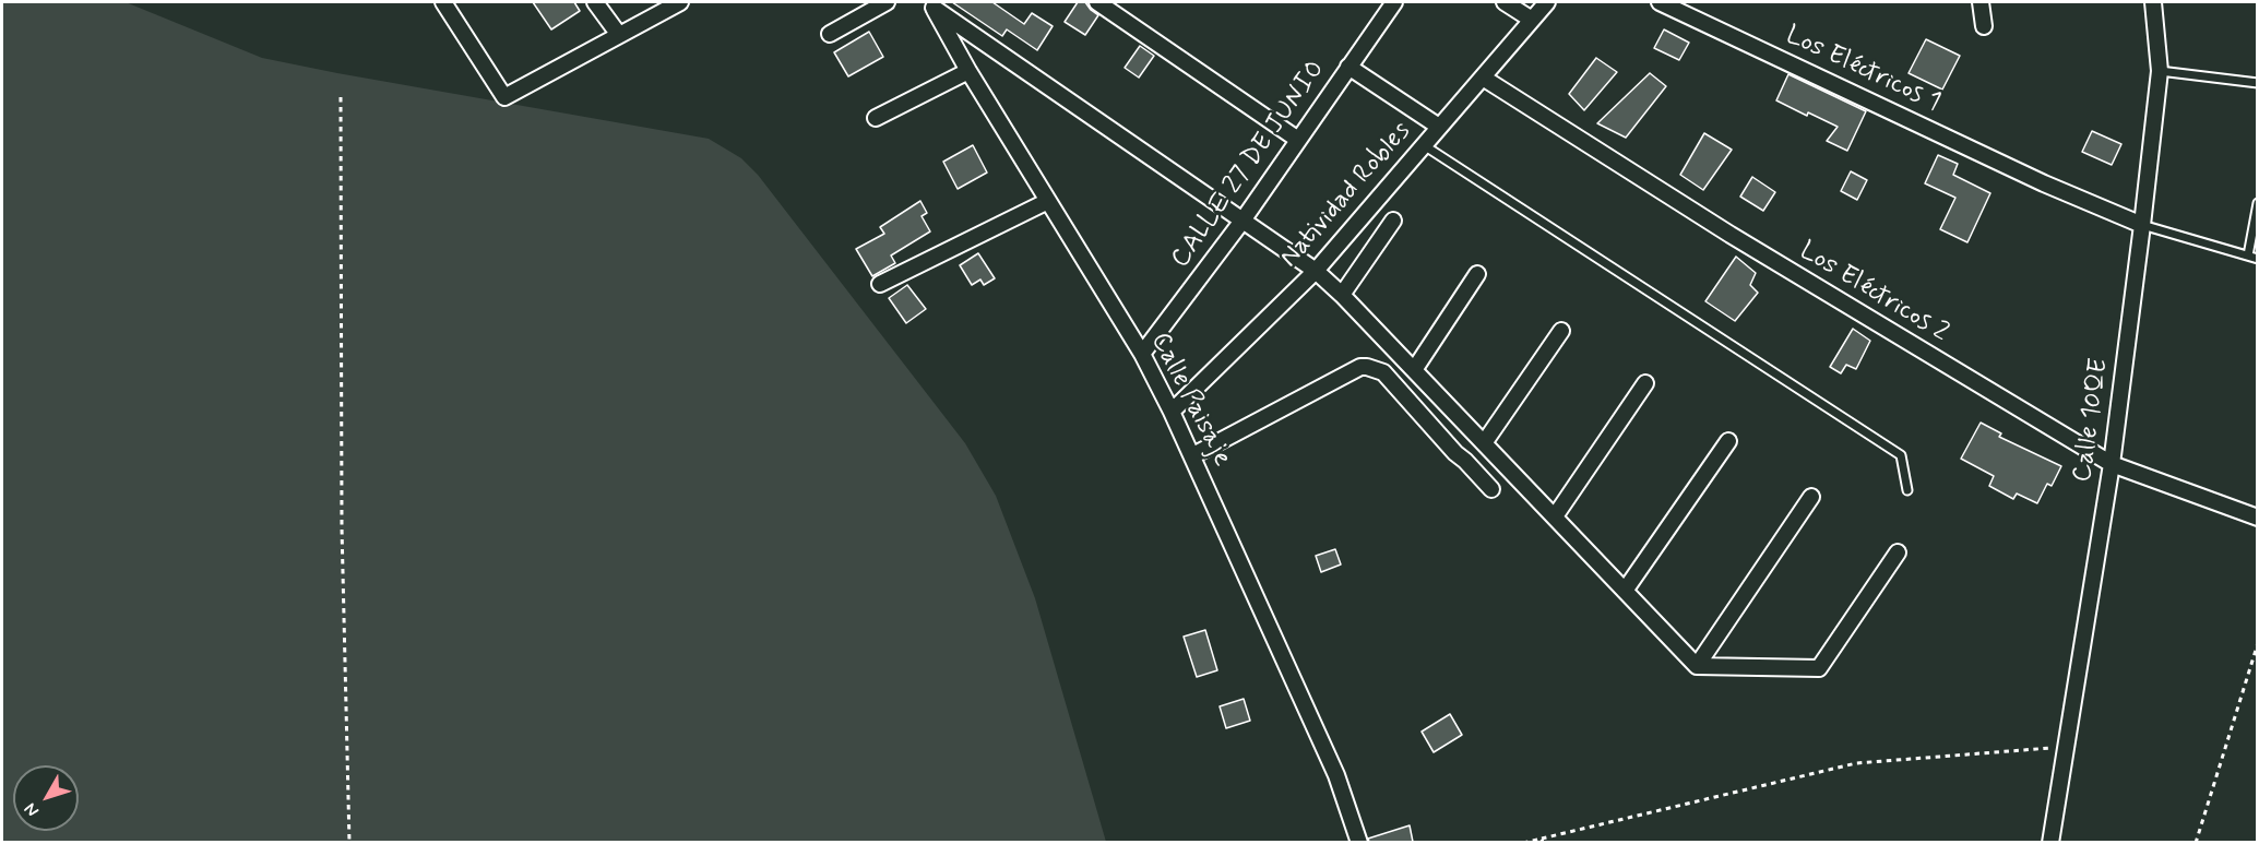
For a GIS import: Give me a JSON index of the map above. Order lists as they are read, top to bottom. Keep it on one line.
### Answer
{"streets":{"street":["Los Eléctricos 1","CALLE 27 DE JUNIO","Natividad Robles","Los Eléctricos 2","Calle Paisaje","Calle 10QE"]},"crossings":[["Los Eléctricos 1","Calle 10QE"],["CALLE 27 DE JUNIO","Calle Paisaje"],["Natividad Robles","Los Eléctricos 2"],["Natividad Robles","Calle Paisaje"],["Los Eléctricos 2","Calle 10QE"]],"north":"bottom left"}
